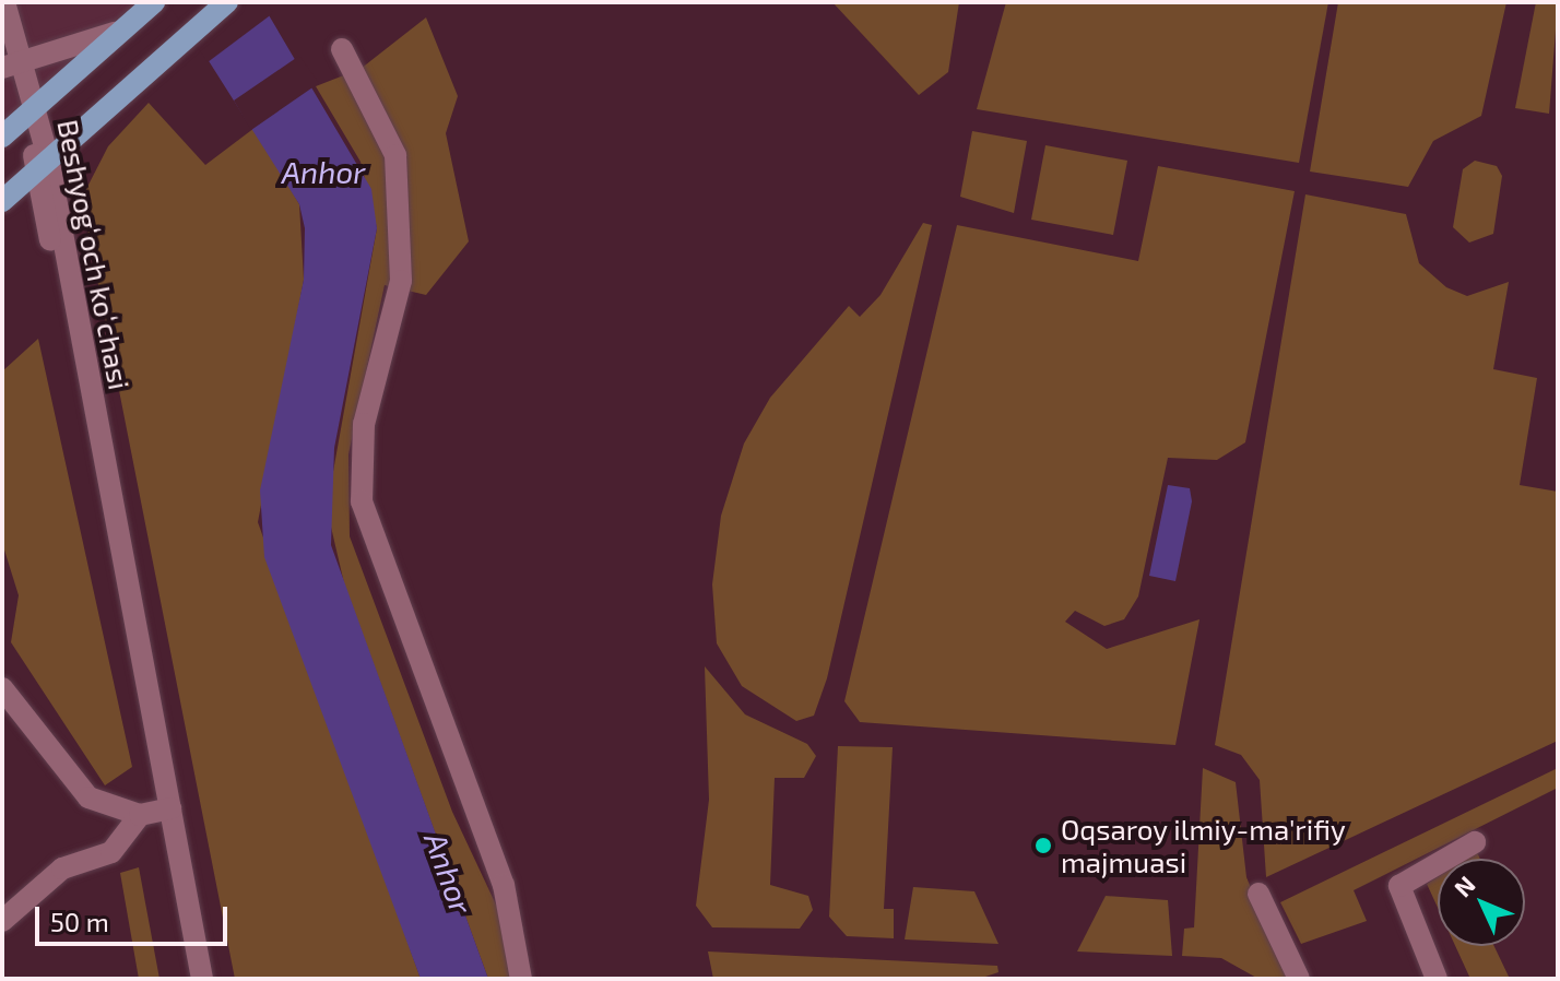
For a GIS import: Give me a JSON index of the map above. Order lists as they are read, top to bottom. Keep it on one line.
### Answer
{"streets":{"street":["Beshyogʻoch koʻchasi"]},"water":["Anhor"],"places":["Oqsaroy ilmiy-ma'rifiy majmuasi"],"scale_bar":"50 m","north":"top left"}
